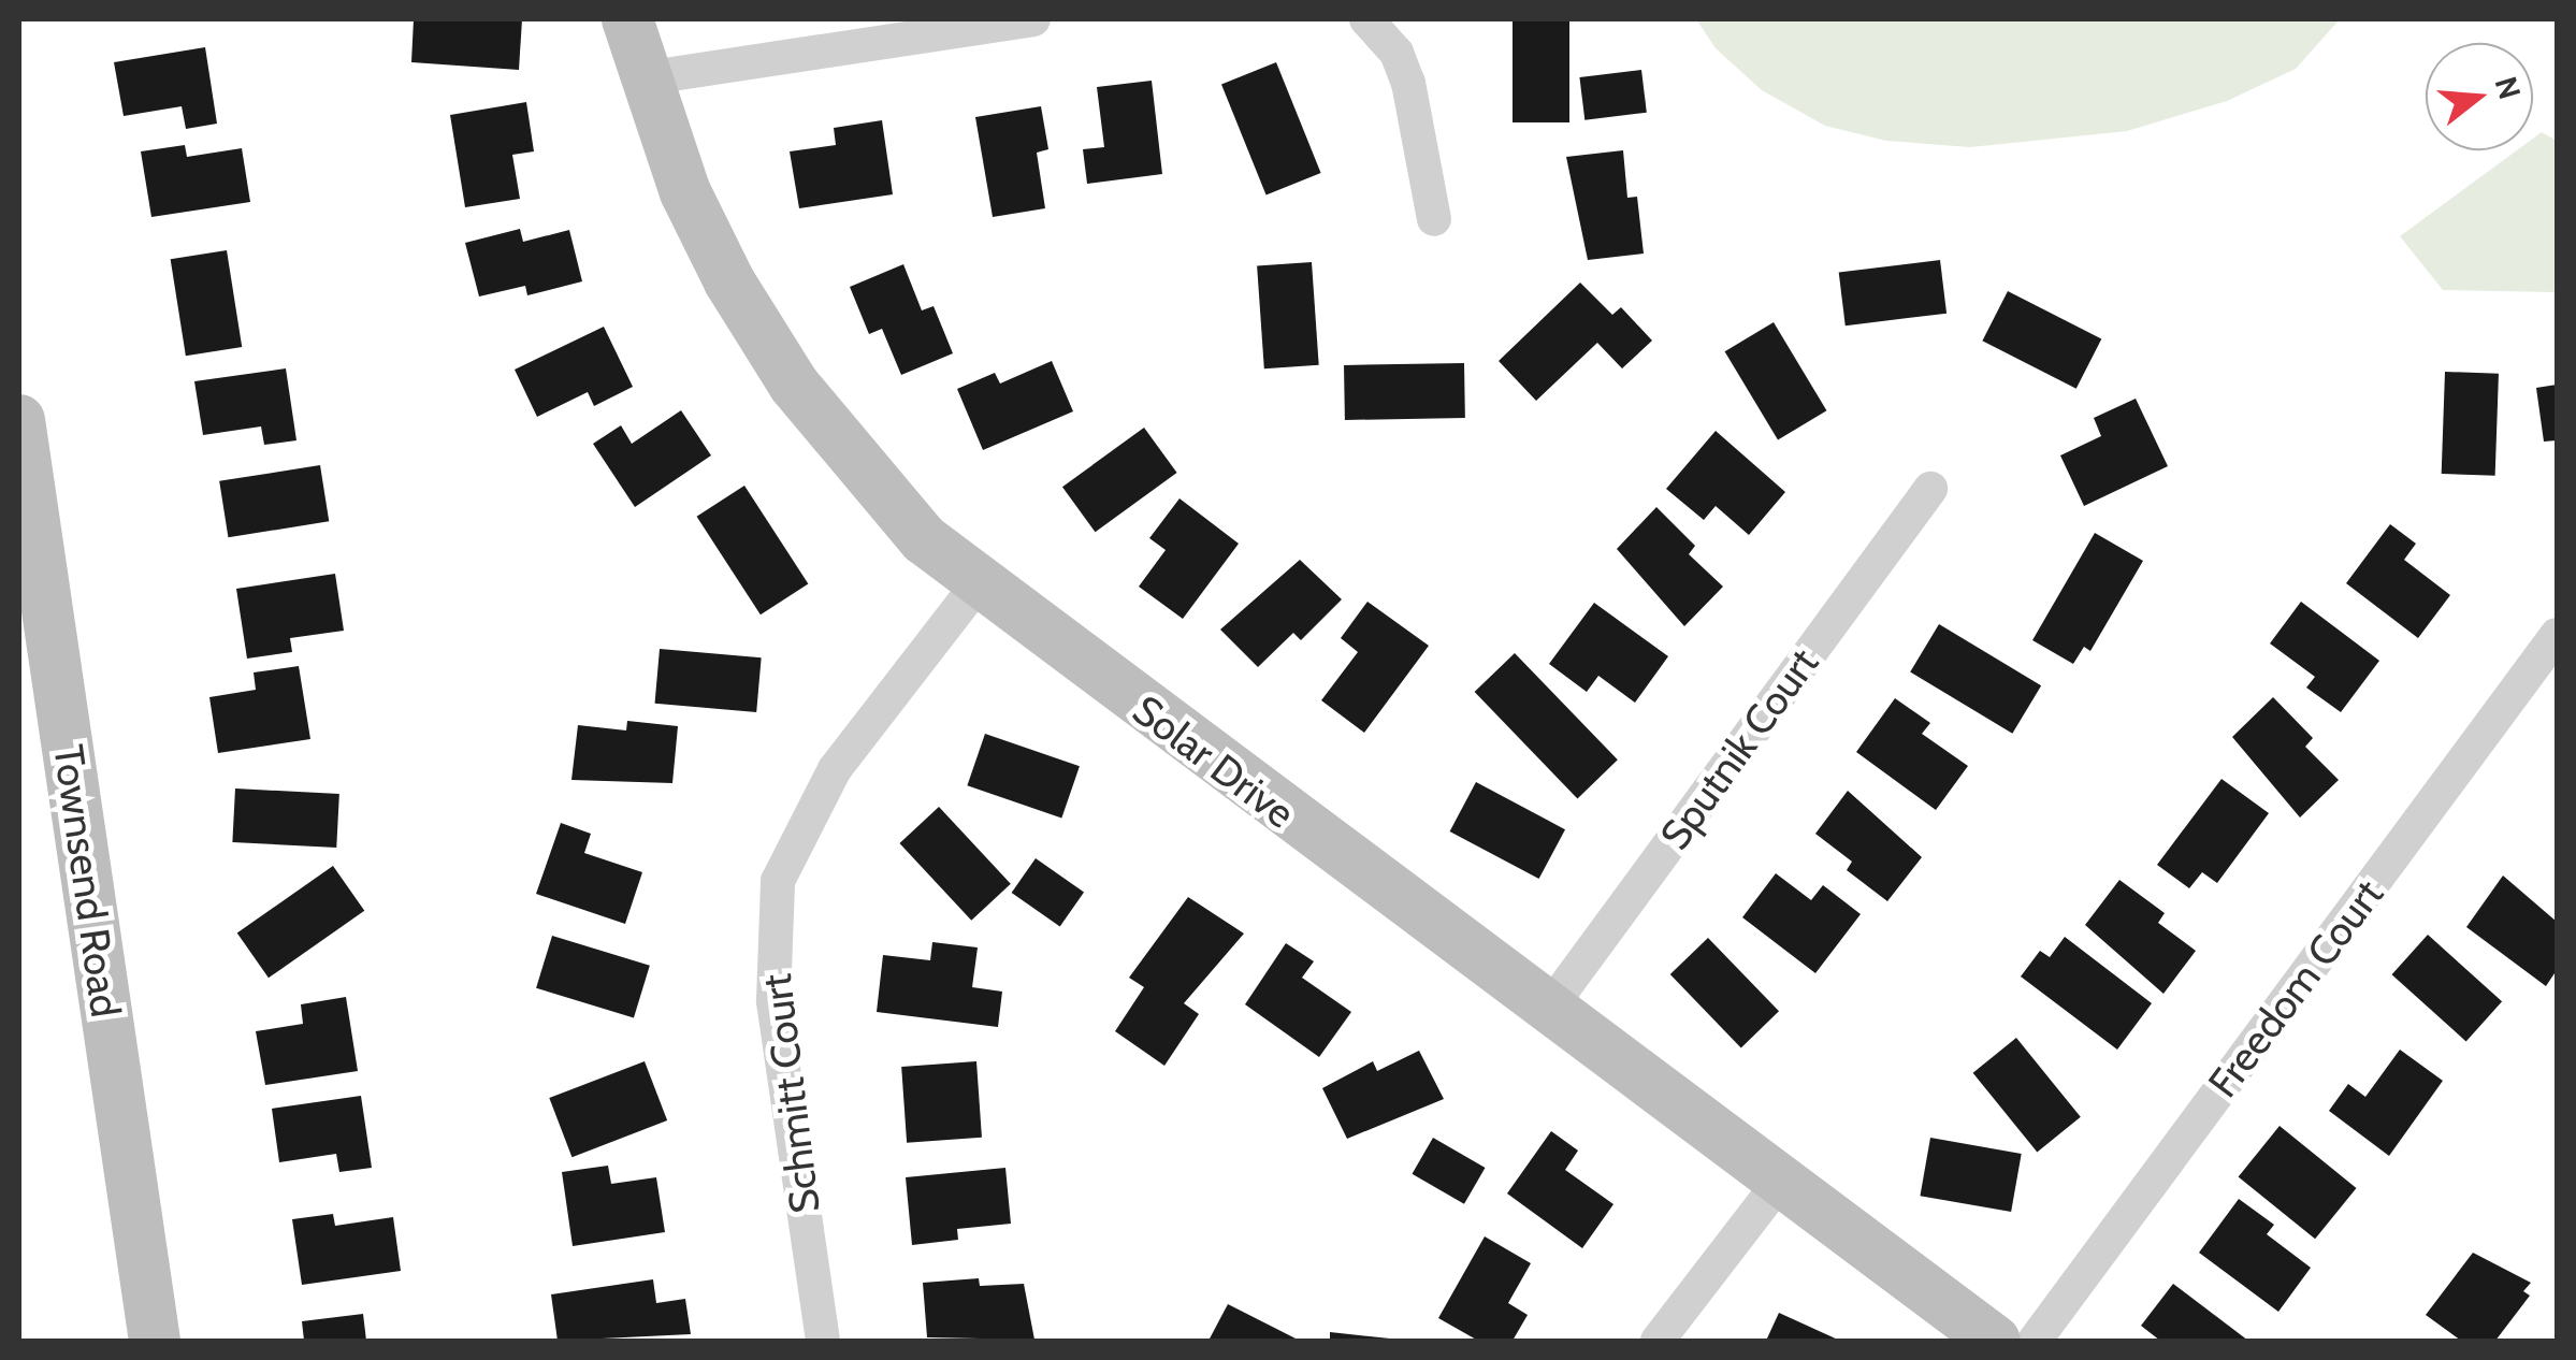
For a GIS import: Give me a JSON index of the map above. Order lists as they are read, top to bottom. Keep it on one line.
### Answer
{"streets":{"street":["Sputnik Court","Solar Drive","Townsend Road","Freedom Court","Schmitt Court"]},"crossings":[["Sputnik Court","Solar Drive"],["Solar Drive","Schmitt Court"]],"north":"right"}
